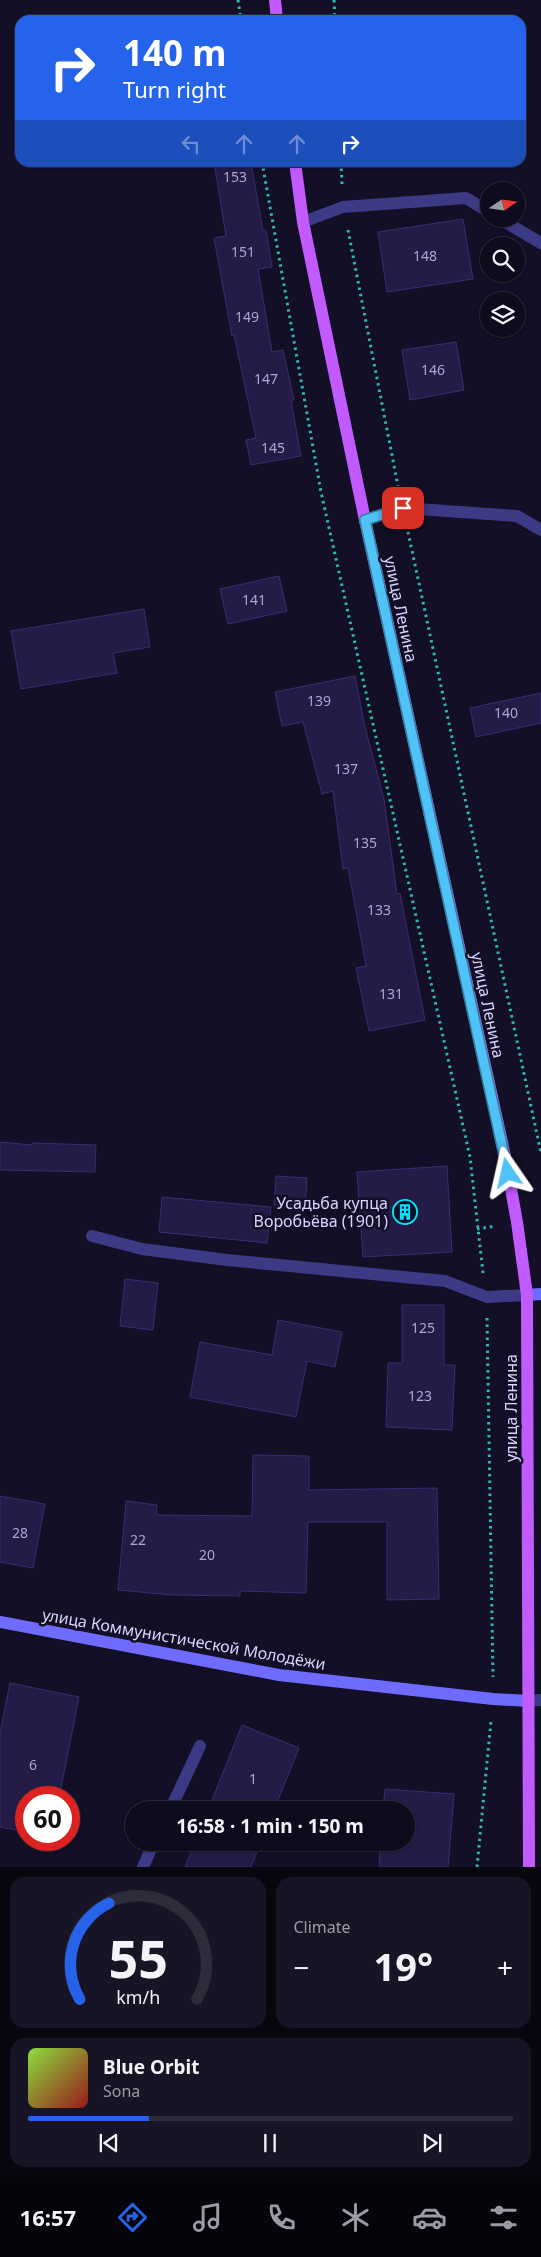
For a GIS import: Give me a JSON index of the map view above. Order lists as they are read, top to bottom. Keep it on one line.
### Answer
{"streets":{"main road":["улица Ленина"],"street":["улица Коммунистической Молодёжи"]},"crossings":[["улица Ленина","улица Коммунистической Молодёжи"]],"places":{"building":["Усадьба купца Воробьёва (1901)"]},"house_numbers":["153","151","148","149","146","147","145","141","139","140","137","135","133","131","125","123","28","22","20","6","1"],"north":"right","page":{"turn":["140 m","Turn right"],"limit":"60","trip":"16:58 · 1 min · 150 m","tile":"Climate","heat":["−","19°","+"],"song":["Blue Orbit","Sona"],"tabs":"16:57","gauge":["55","km/h"]}}
